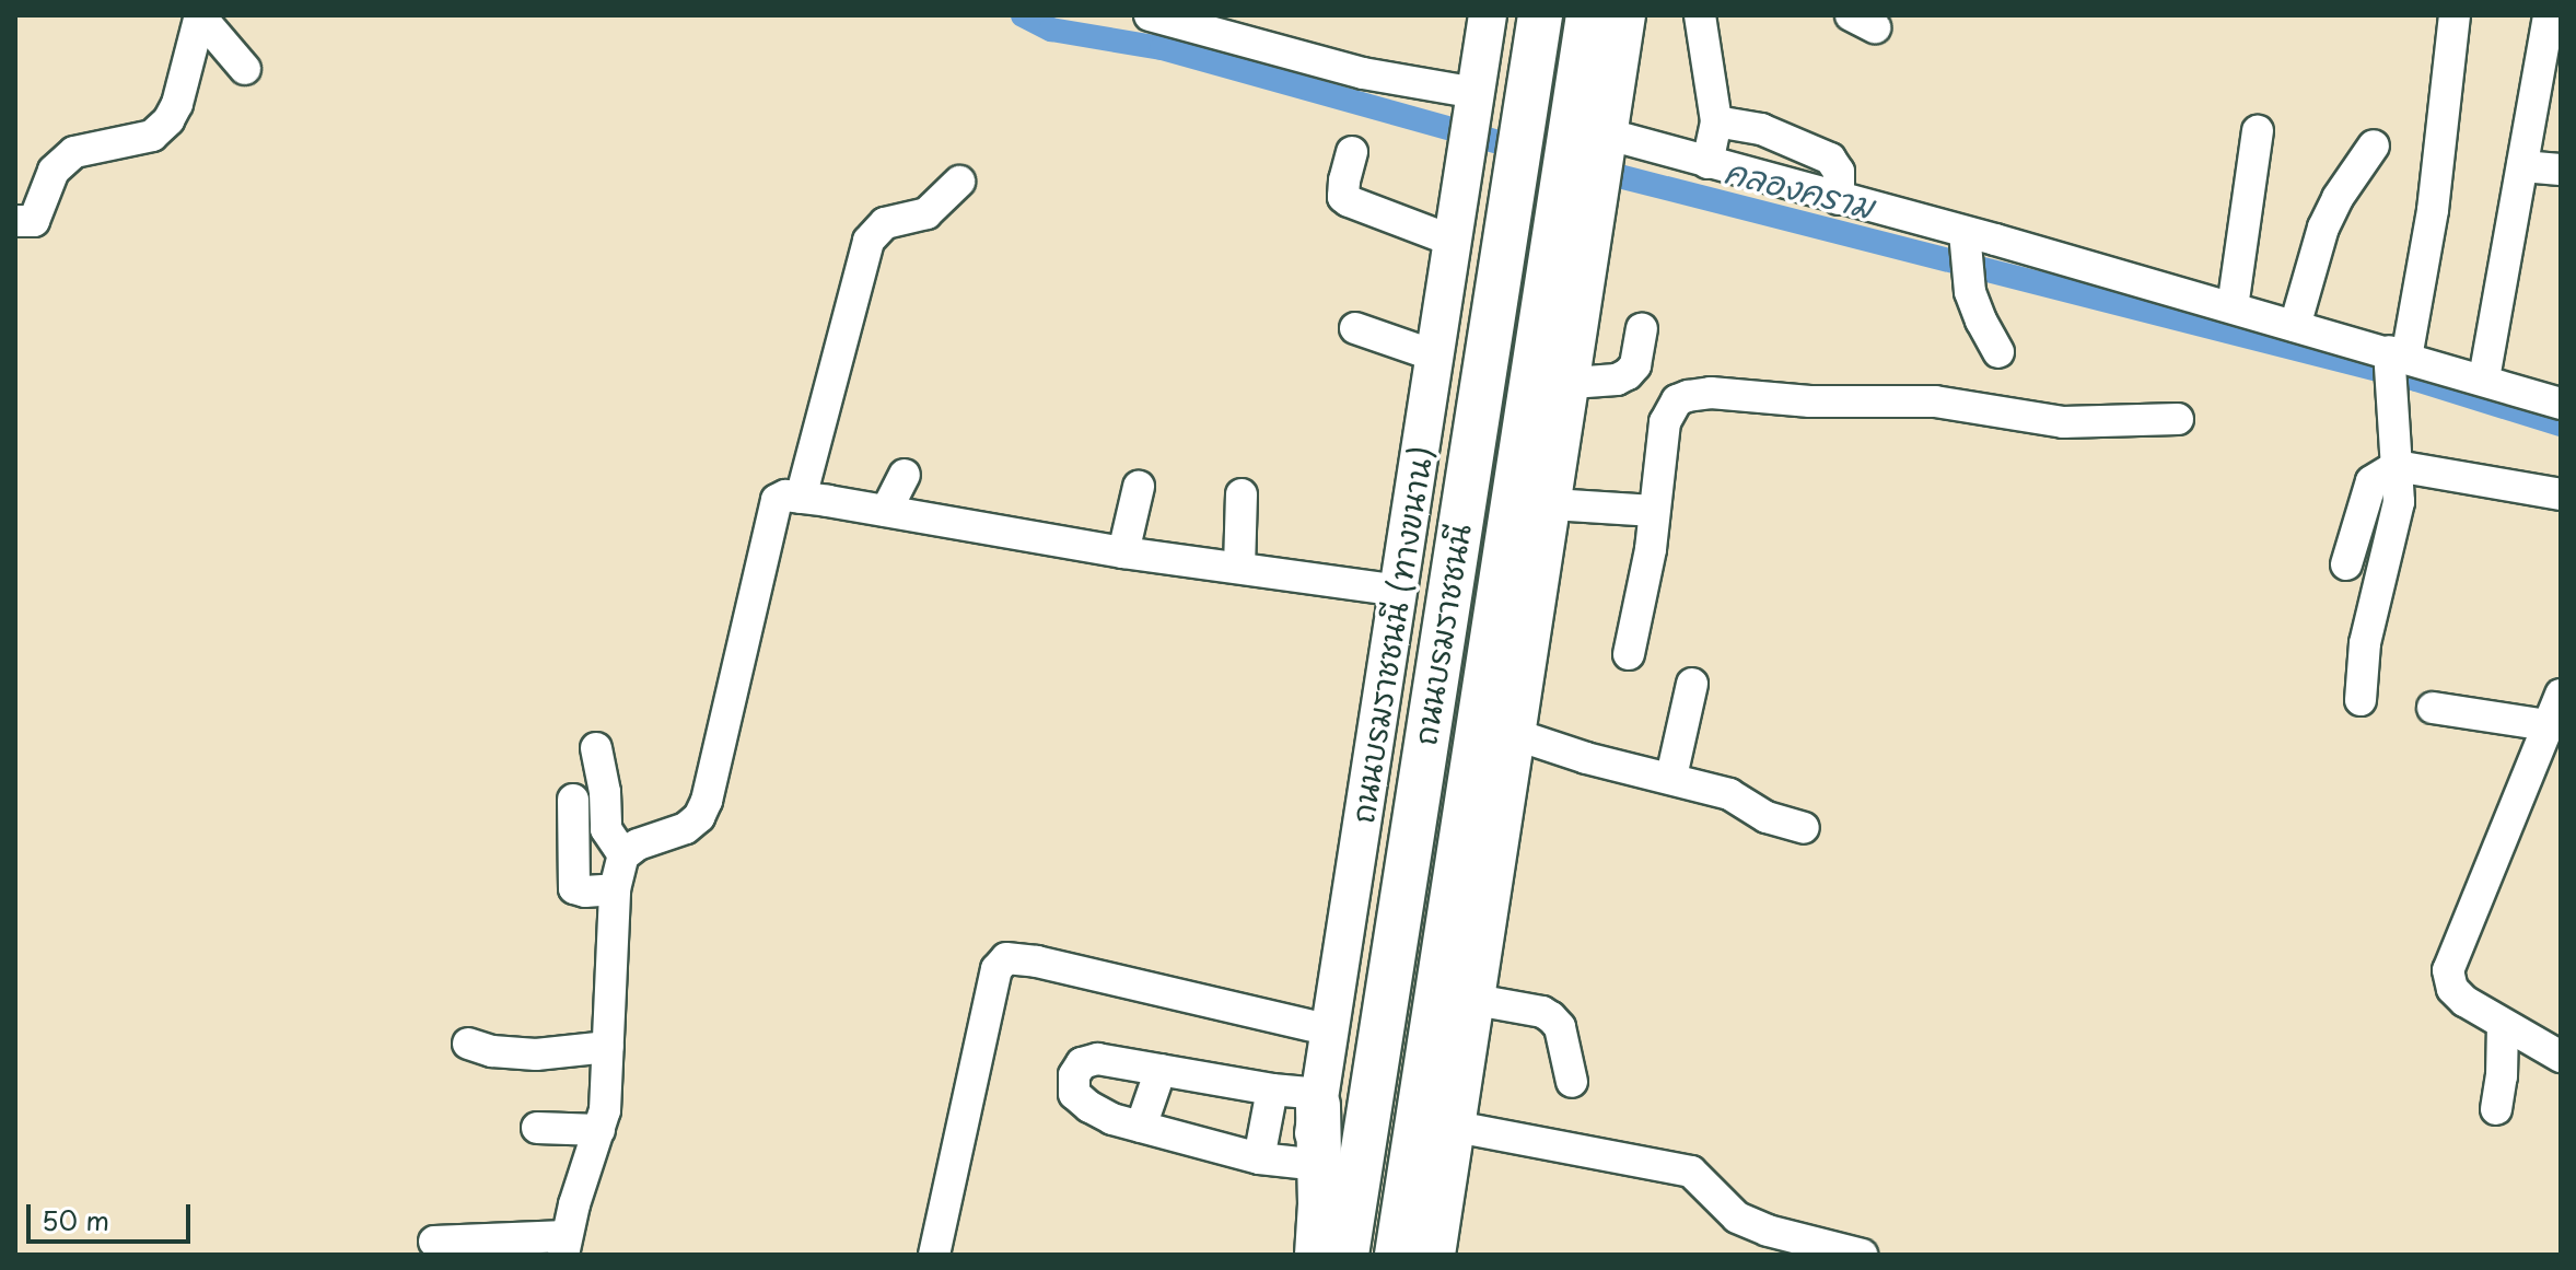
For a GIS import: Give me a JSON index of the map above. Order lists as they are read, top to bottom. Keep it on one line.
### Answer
{"streets":{"highway":["ถนนบรมราชชนนี"],"main road":["ถนนบรมราชชนนี (ทางขนาน)"]},"water":["คลองคราม"],"scale_bar":"50 m"}
